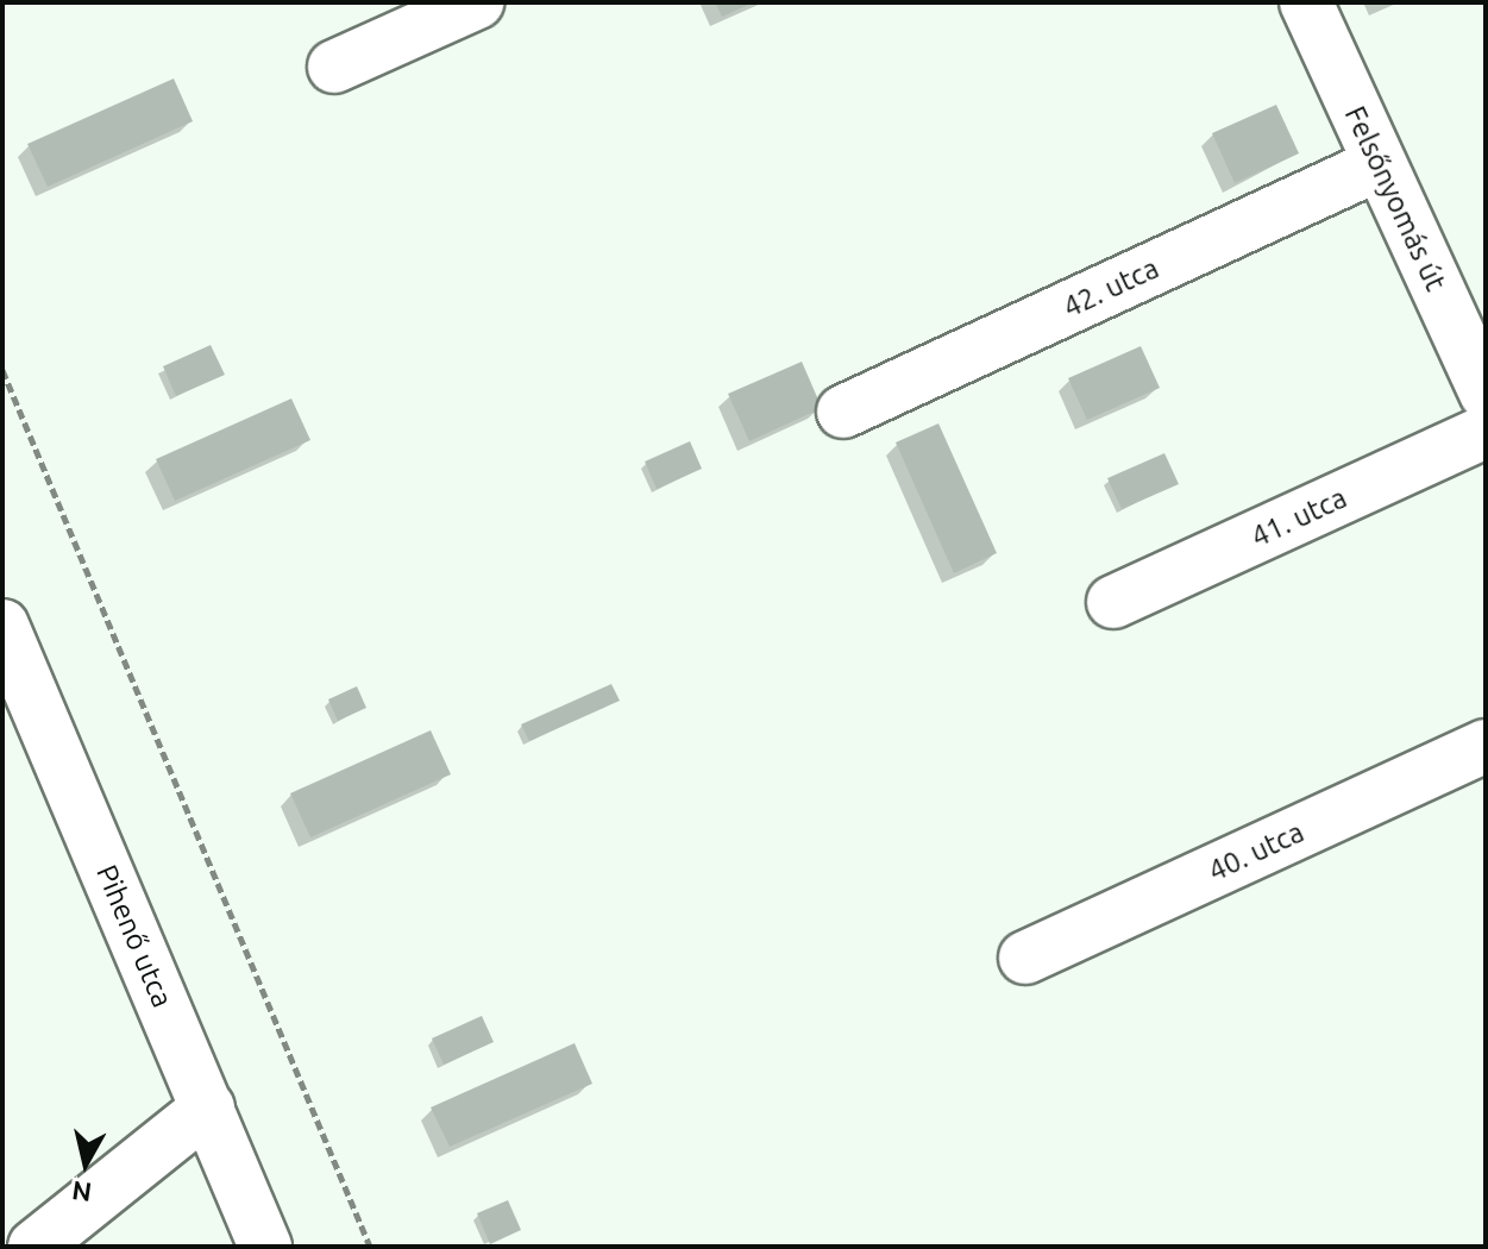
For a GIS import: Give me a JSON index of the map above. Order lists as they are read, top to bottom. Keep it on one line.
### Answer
{"streets":{"street":["Felsőnyomás út","42. utca","41. utca","40. utca","Pihenő utca"]},"crossings":[["Felsőnyomás út","42. utca"]],"north":"bottom"}
